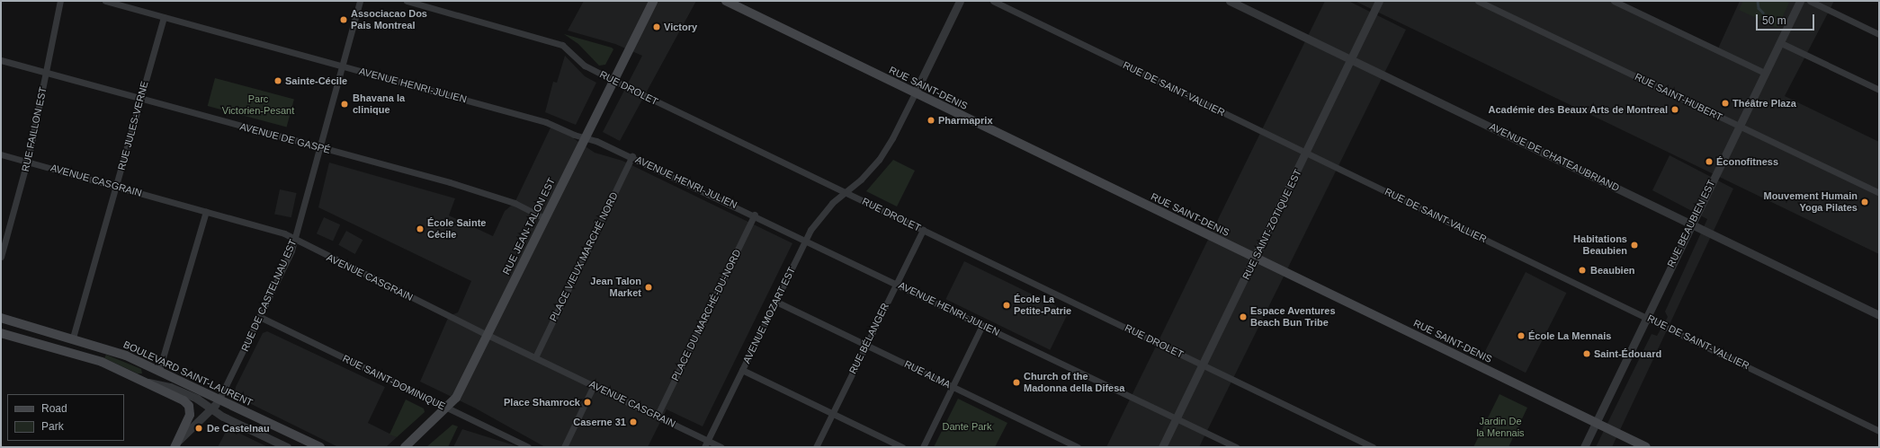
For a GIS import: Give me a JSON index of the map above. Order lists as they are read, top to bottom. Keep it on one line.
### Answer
{"streets":{"main road":["RUE SAINT-DENIS","RUE JEAN-TALON EST","BOULEVARD SAINT-LAURENT"],"street":["AVENUE HENRI-JULIEN","RUE DROLET","RUE DE SAINT-VALLIER","RUE SAINT-HUBERT","RUE JULES-VERNE","RUE FAILLON EST","AVENUE DE GASPÉ","AVENUE DE CHATEAUBRIAND","AVENUE CASGRAIN","RUE BEAUBIEN EST","RUE SAINT-ZOTIQUE EST","PLACE VIEUX MARCHÉ NORD","RUE DE CASTELNAU EST","PLACE DU MARCHÉ-DU-NORD","AVENUE MOZART EST","RUE BÉLANGER","RUE ALMA","RUE SAINT-DOMINIQUE"]},"crossings":[["AVENUE HENRI-JULIEN","RUE JULES-VERNE"],["AVENUE HENRI-JULIEN","RUE SAINT-ZOTIQUE EST"],["AVENUE HENRI-JULIEN","RUE JEAN-TALON EST"],["AVENUE HENRI-JULIEN","PLACE VIEUX MARCHÉ NORD"],["AVENUE HENRI-JULIEN","RUE DE CASTELNAU EST"],["AVENUE HENRI-JULIEN","PLACE DU MARCHÉ-DU-NORD"],["AVENUE HENRI-JULIEN","AVENUE MOZART EST"],["AVENUE HENRI-JULIEN","RUE BÉLANGER"],["RUE DROLET","RUE SAINT-ZOTIQUE EST"],["RUE DROLET","RUE JEAN-TALON EST"],["RUE DROLET","AVENUE MOZART EST"],["RUE DROLET","RUE BÉLANGER"],["RUE SAINT-DENIS","RUE BEAUBIEN EST"],["RUE SAINT-DENIS","RUE SAINT-ZOTIQUE EST"],["RUE DE SAINT-VALLIER","RUE BEAUBIEN EST"],["RUE DE SAINT-VALLIER","RUE SAINT-ZOTIQUE EST"],["RUE SAINT-HUBERT","RUE BEAUBIEN EST"],["RUE JULES-VERNE","AVENUE DE GASPÉ"],["RUE JULES-VERNE","AVENUE CASGRAIN"],["RUE JULES-VERNE","BOULEVARD SAINT-LAURENT"],["RUE FAILLON EST","AVENUE DE GASPÉ"],["RUE FAILLON EST","AVENUE CASGRAIN"],["AVENUE DE GASPÉ","RUE JEAN-TALON EST"],["AVENUE DE GASPÉ","RUE DE CASTELNAU EST"],["AVENUE DE CHATEAUBRIAND","RUE BEAUBIEN EST"],["AVENUE DE CHATEAUBRIAND","RUE SAINT-ZOTIQUE EST"],["AVENUE CASGRAIN","RUE JEAN-TALON EST"],["AVENUE CASGRAIN","PLACE VIEUX MARCHÉ NORD"],["AVENUE CASGRAIN","RUE DE CASTELNAU EST"],["AVENUE CASGRAIN","PLACE DU MARCHÉ-DU-NORD"],["AVENUE CASGRAIN","AVENUE MOZART EST"],["RUE JEAN-TALON EST","RUE SAINT-DOMINIQUE"],["RUE DE CASTELNAU EST","BOULEVARD SAINT-LAURENT"],["RUE DE CASTELNAU EST","RUE SAINT-DOMINIQUE"],["AVENUE MOZART EST","RUE ALMA"],["RUE BÉLANGER","RUE ALMA"]],"parks":["Parc Victorien-Pesant","Jardin De la Mennais","Dante Park"],"places":["Associacao Dos Pais Montreal","Victory","Sainte-Cécile","Théâtre Plaza","Bhavana la clinique","Académie des Beaux Arts de Montreal","Pharmaprix","Éconofitness","Mouvement Humain Yoga Pilates","École Sainte Cécile","Habitations Beaubien","Beaubien","Jean Talon Market","École La Petite-Patrie","Espace Aventures Beach Bun Tribe","École La Mennais","Saint-Édouard","Church of the Madonna della Difesa","Place Shamrock","Caserne 31","De Castelnau"],"legend":["Road","Park"],"scale_bar":"50 m"}
